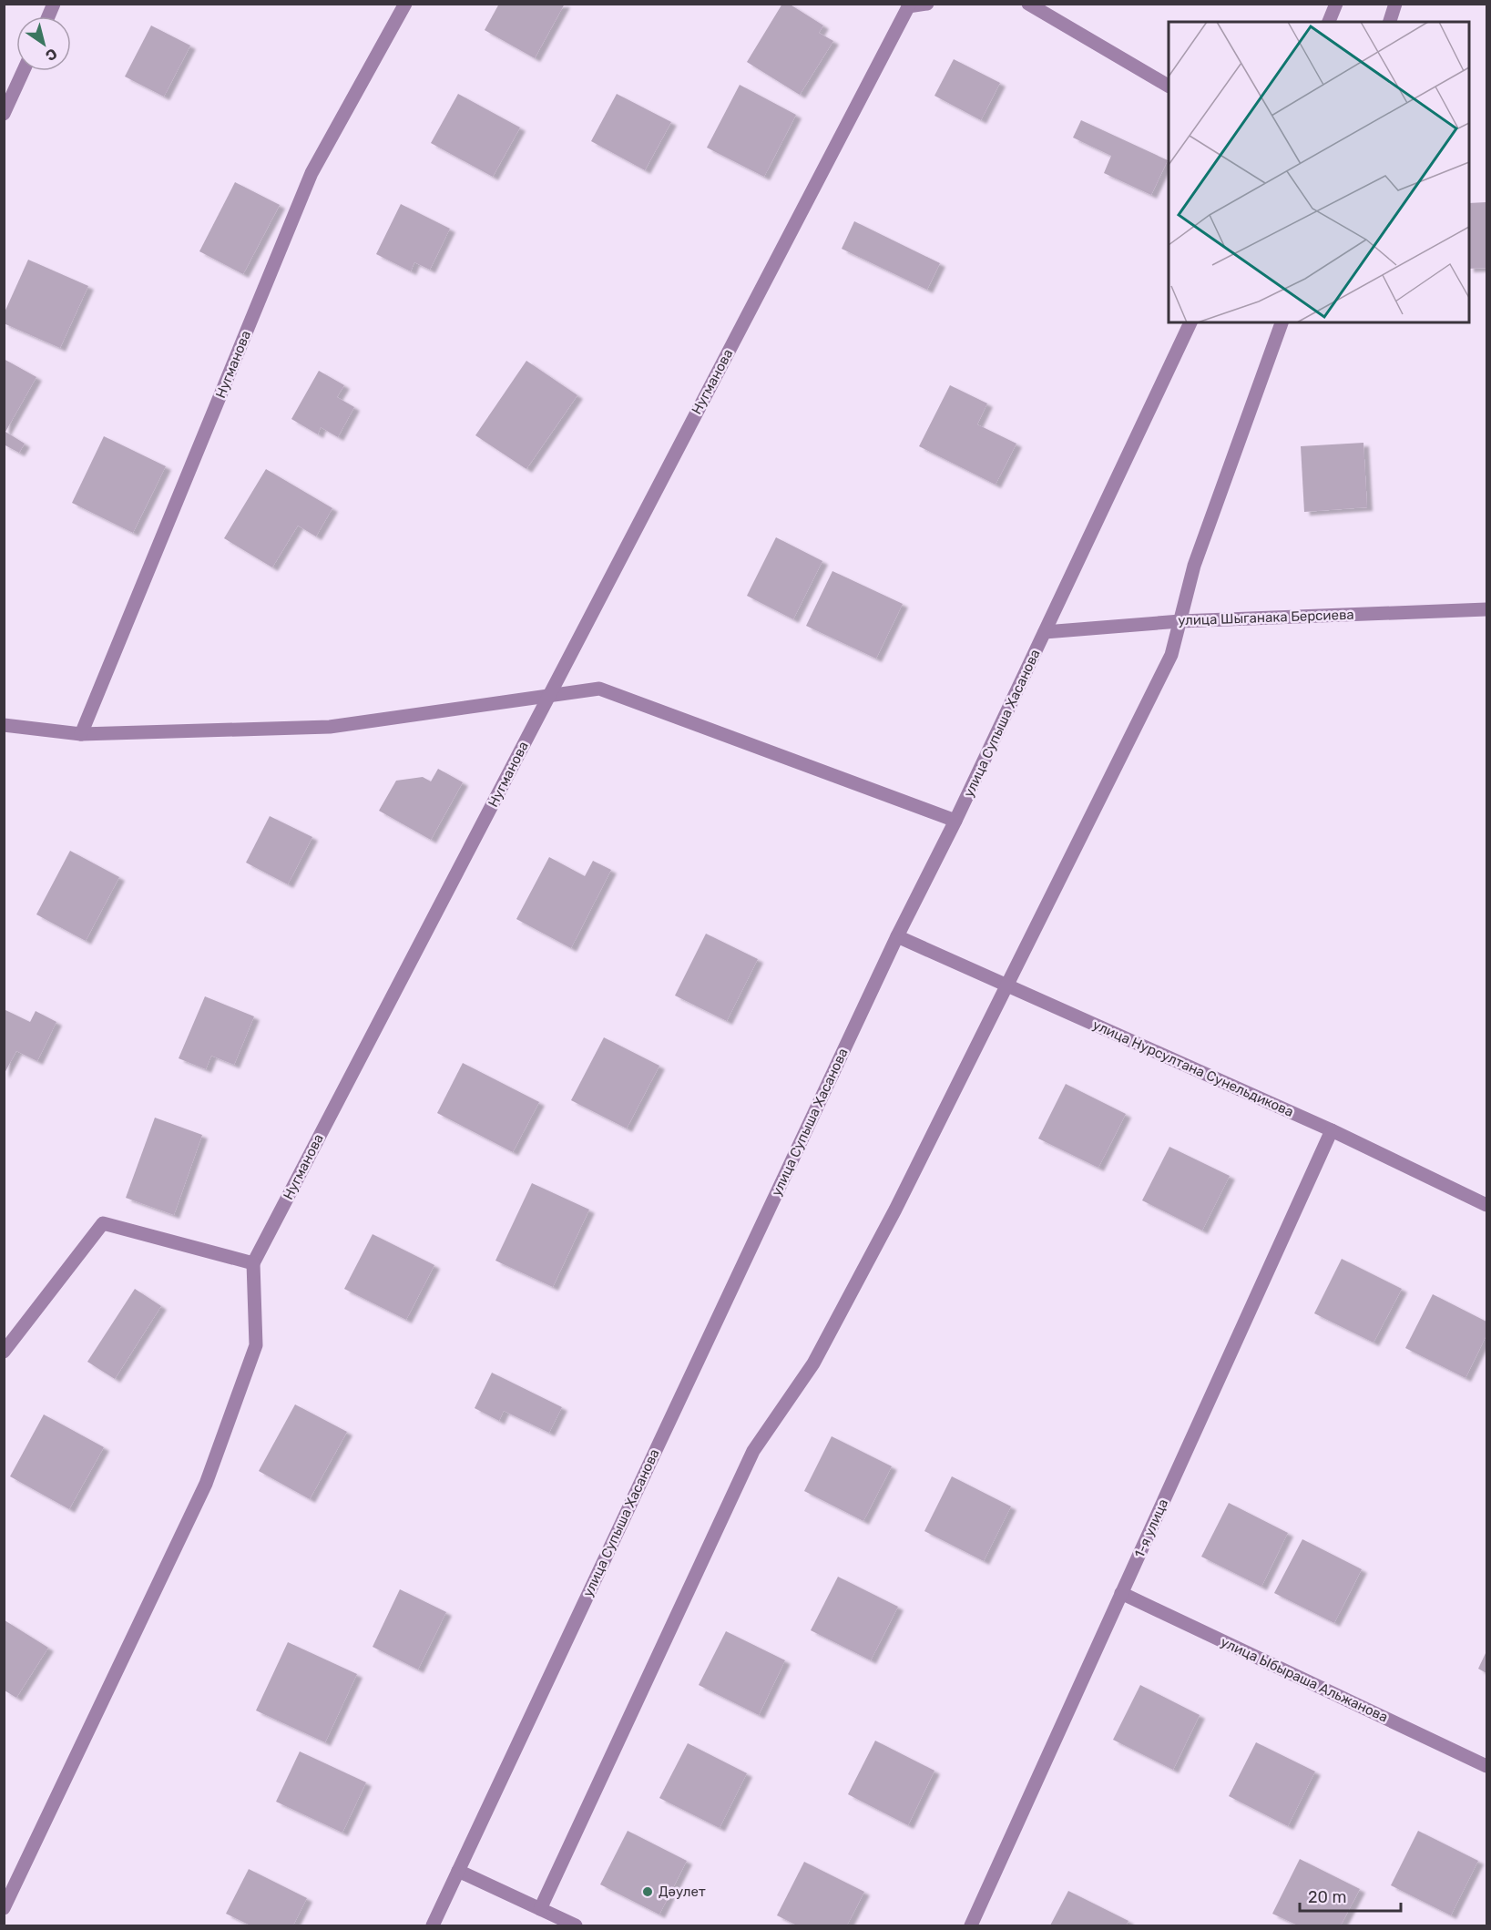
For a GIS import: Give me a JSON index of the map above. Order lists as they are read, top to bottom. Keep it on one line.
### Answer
{"streets":{"street":["Нугманова","улица Шыганака Берсиева","улица Супыша Хасанова","улица Нурсултана Сунельдикова","1-я улица","улица Ыбыраша Альжанова"]},"crossings":[["улица Шыганака Берсиева","улица Супыша Хасанова"],["улица Супыша Хасанова","улица Нурсултана Сунельдикова"],["улица Нурсултана Сунельдикова","1-я улица"],["1-я улица","улица Ыбыраша Альжанова"]],"places":["Дәулет"],"scale_bar":"20 m","north":"bottom right"}
